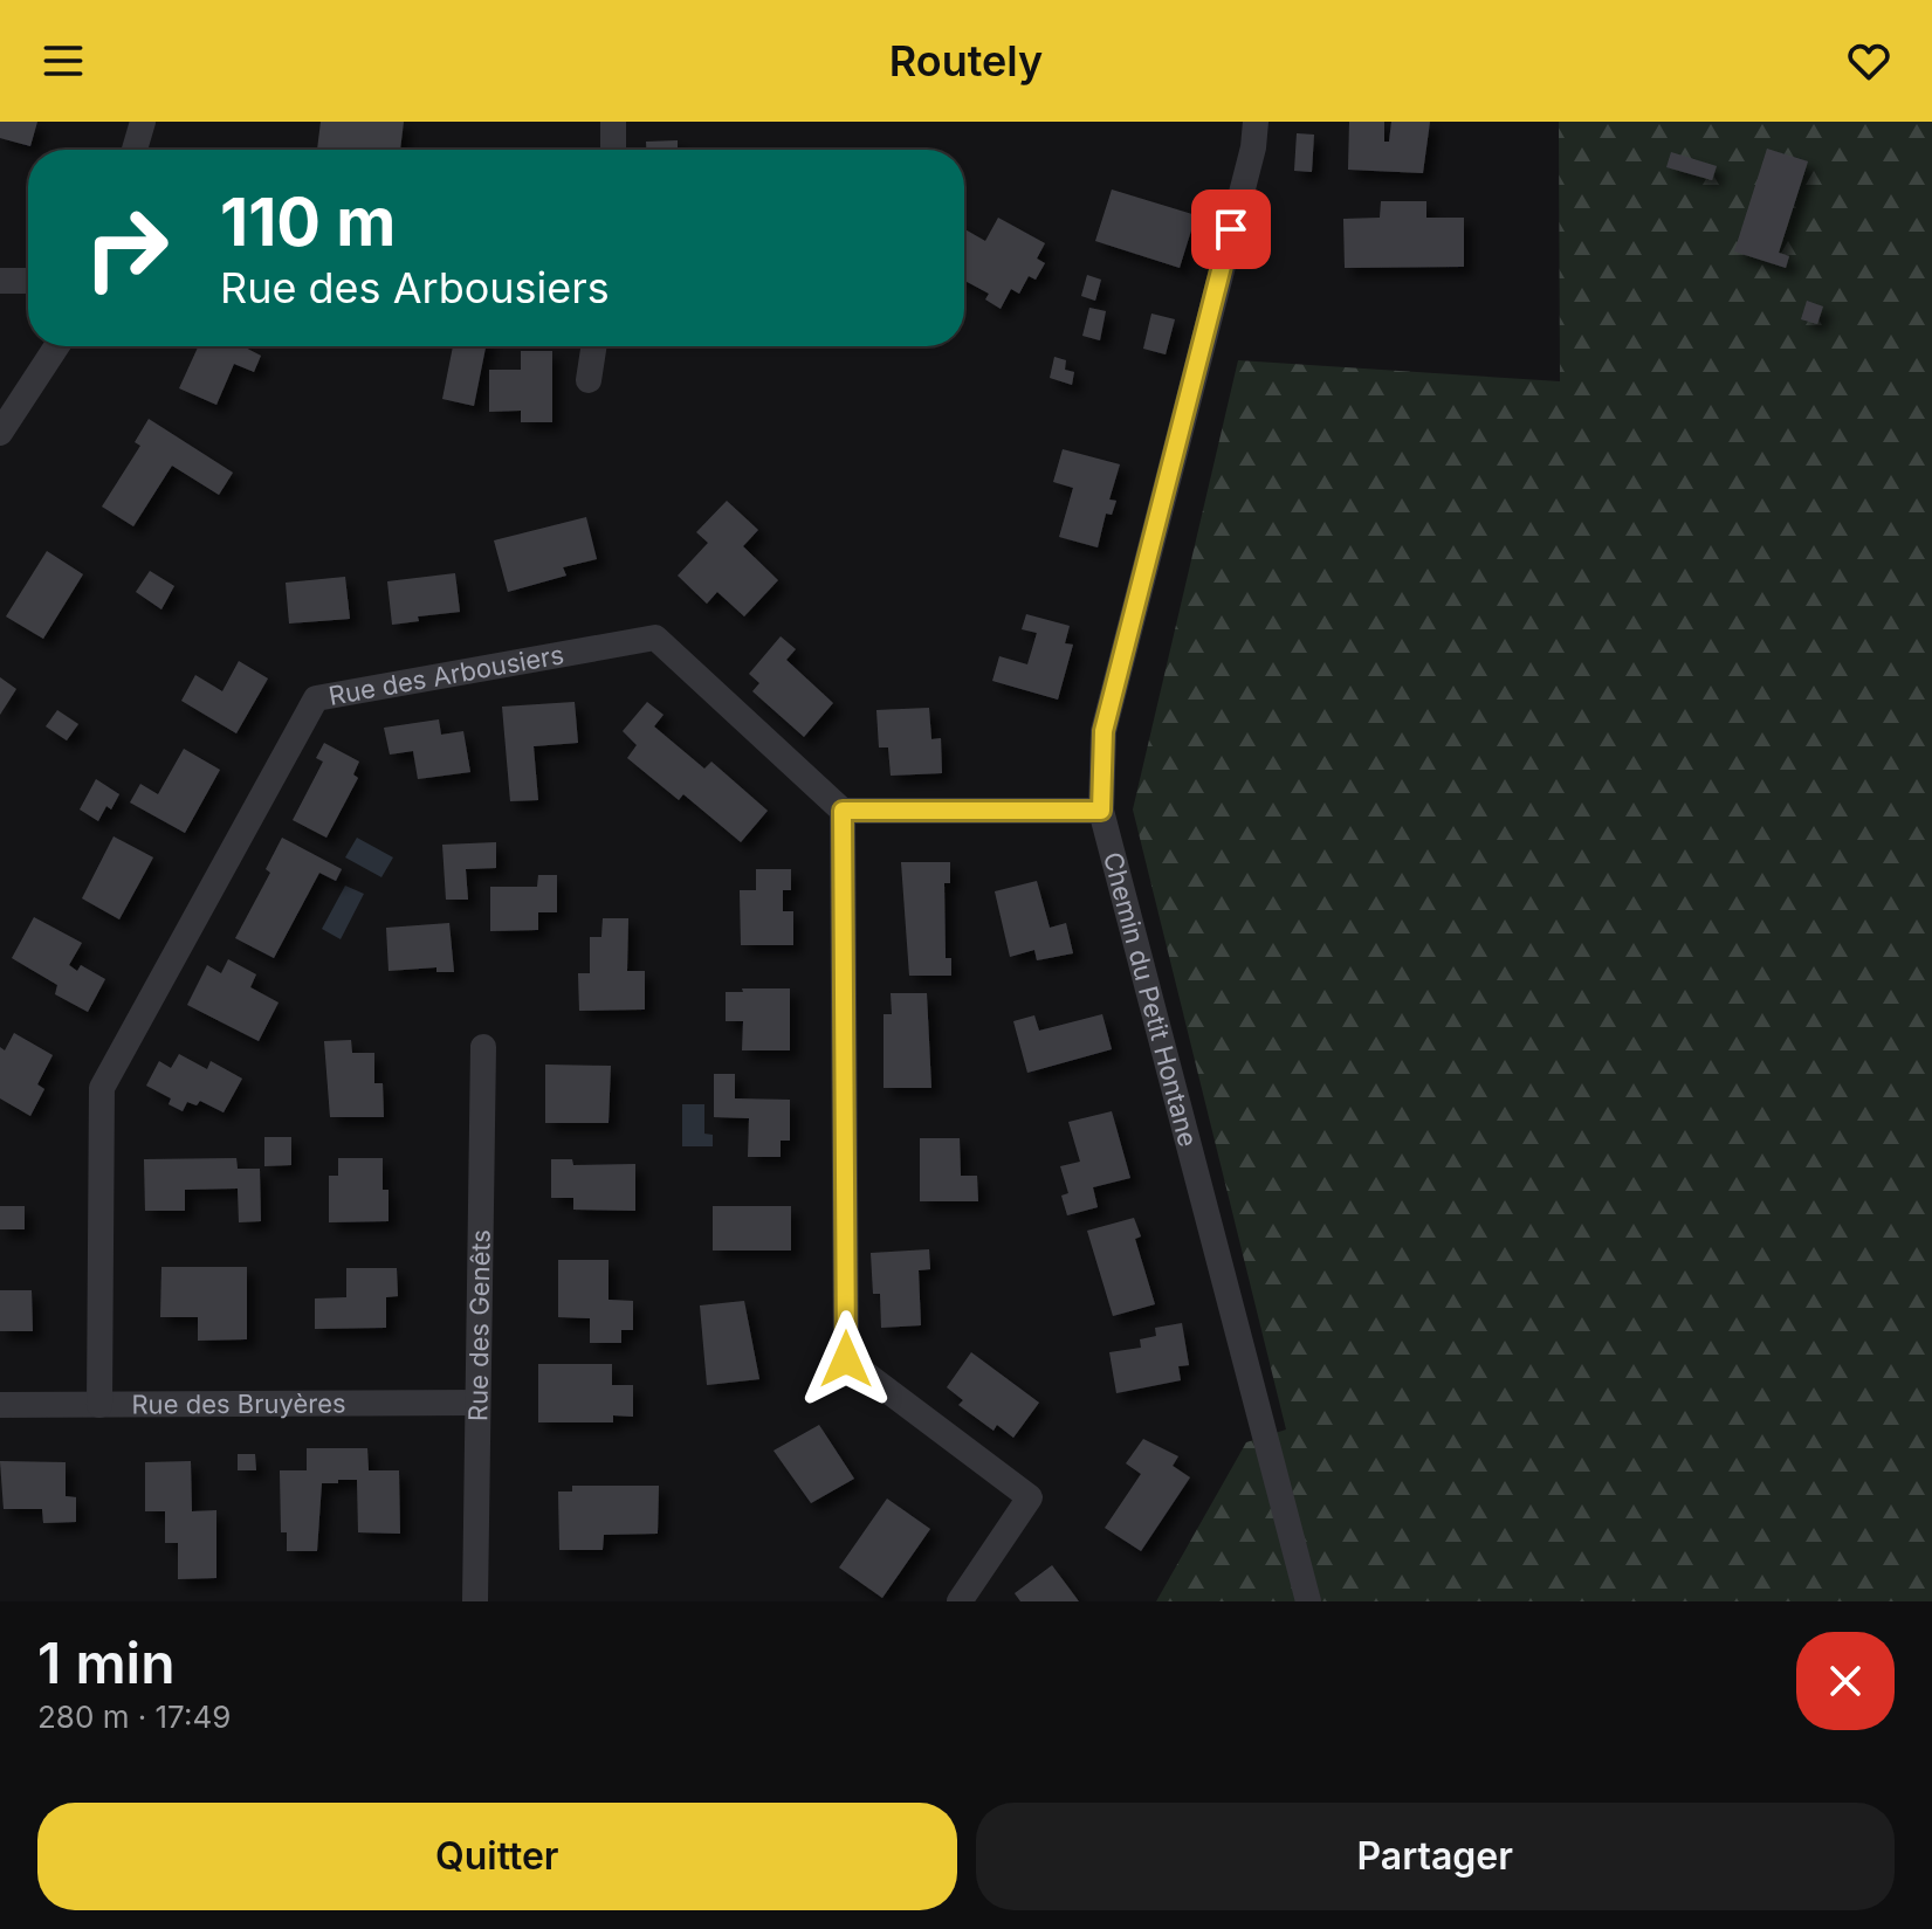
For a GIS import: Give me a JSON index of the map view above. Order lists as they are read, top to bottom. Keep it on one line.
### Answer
{"streets":{"street":["Rue des Arbousiers","Chemin du Petit Hontane","Rue des Genêts","Rue des Bruyères"]},"crossings":[["Rue des Arbousiers","Rue des Bruyères"],["Rue des Genêts","Rue des Bruyères"]],"page":{"header":"Routely","turn":["110 m","Rue des Arbousiers"],"heading":["1 min","280 m · 17:49"],"buttons":["Quitter","Partager"]}}
